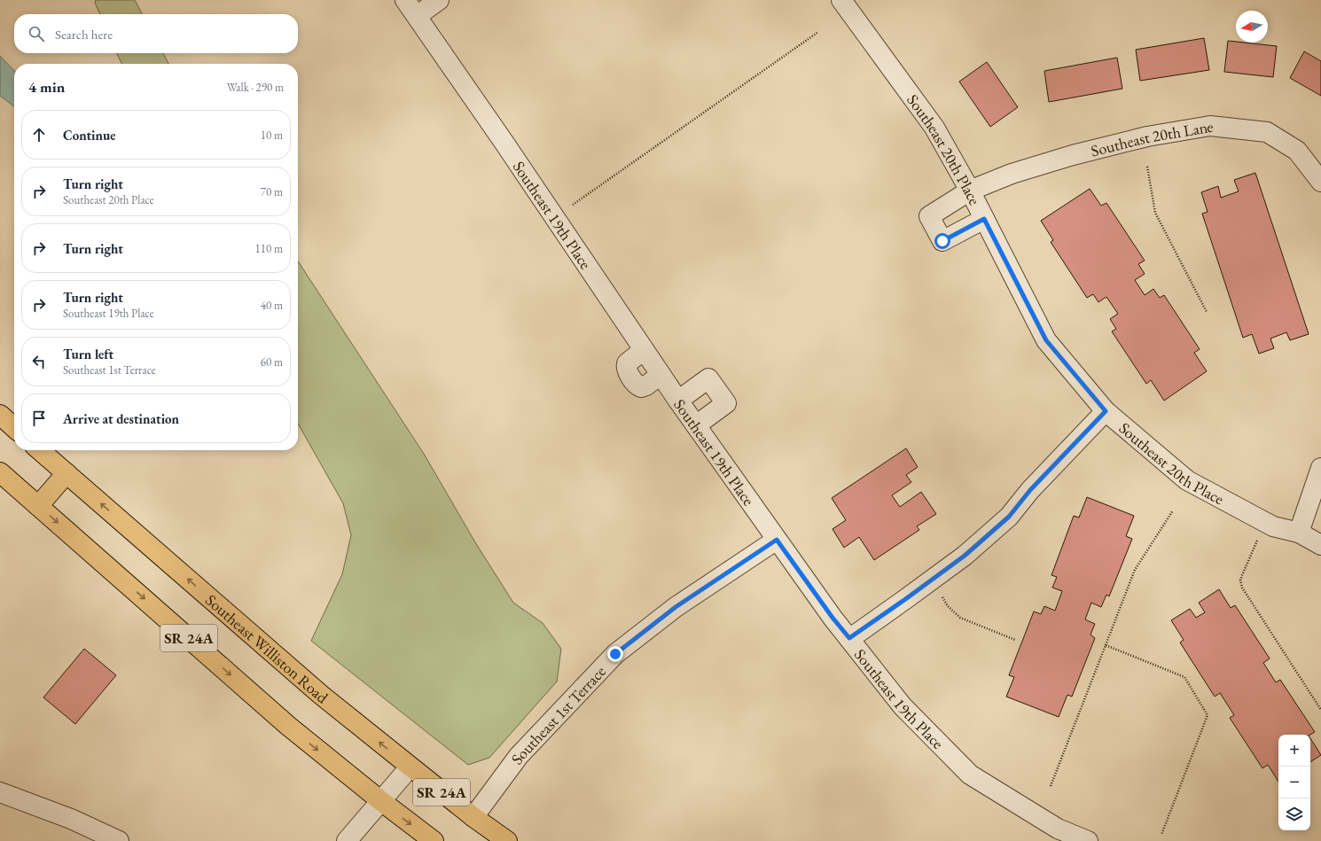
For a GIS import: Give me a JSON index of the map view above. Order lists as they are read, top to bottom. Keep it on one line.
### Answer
{"streets":{"highway":["SR 24A","Southeast Williston Road"],"street":["Southeast 20th Lane","Southeast 20th Place","Southeast 19th Place","Southeast 1st Terrace"]},"crossings":[["Southeast 20th Lane","Southeast 20th Place"],["Southeast 19th Place","Southeast 1st Terrace"],["Southeast Williston Road","Southeast 1st Terrace"]],"north":"left","page":{"search":"Search here","heading":["4 min","Walk · 290 m"],"list":[["Continue","10 m"],["Turn right","Southeast 20th Place","70 m"],["Turn right","110 m"],["Turn right","Southeast 19th Place","40 m"],["Turn left","Southeast 1st Terrace","60 m"],"Arrive at destination"],"map_buttons":["+","−"]}}
